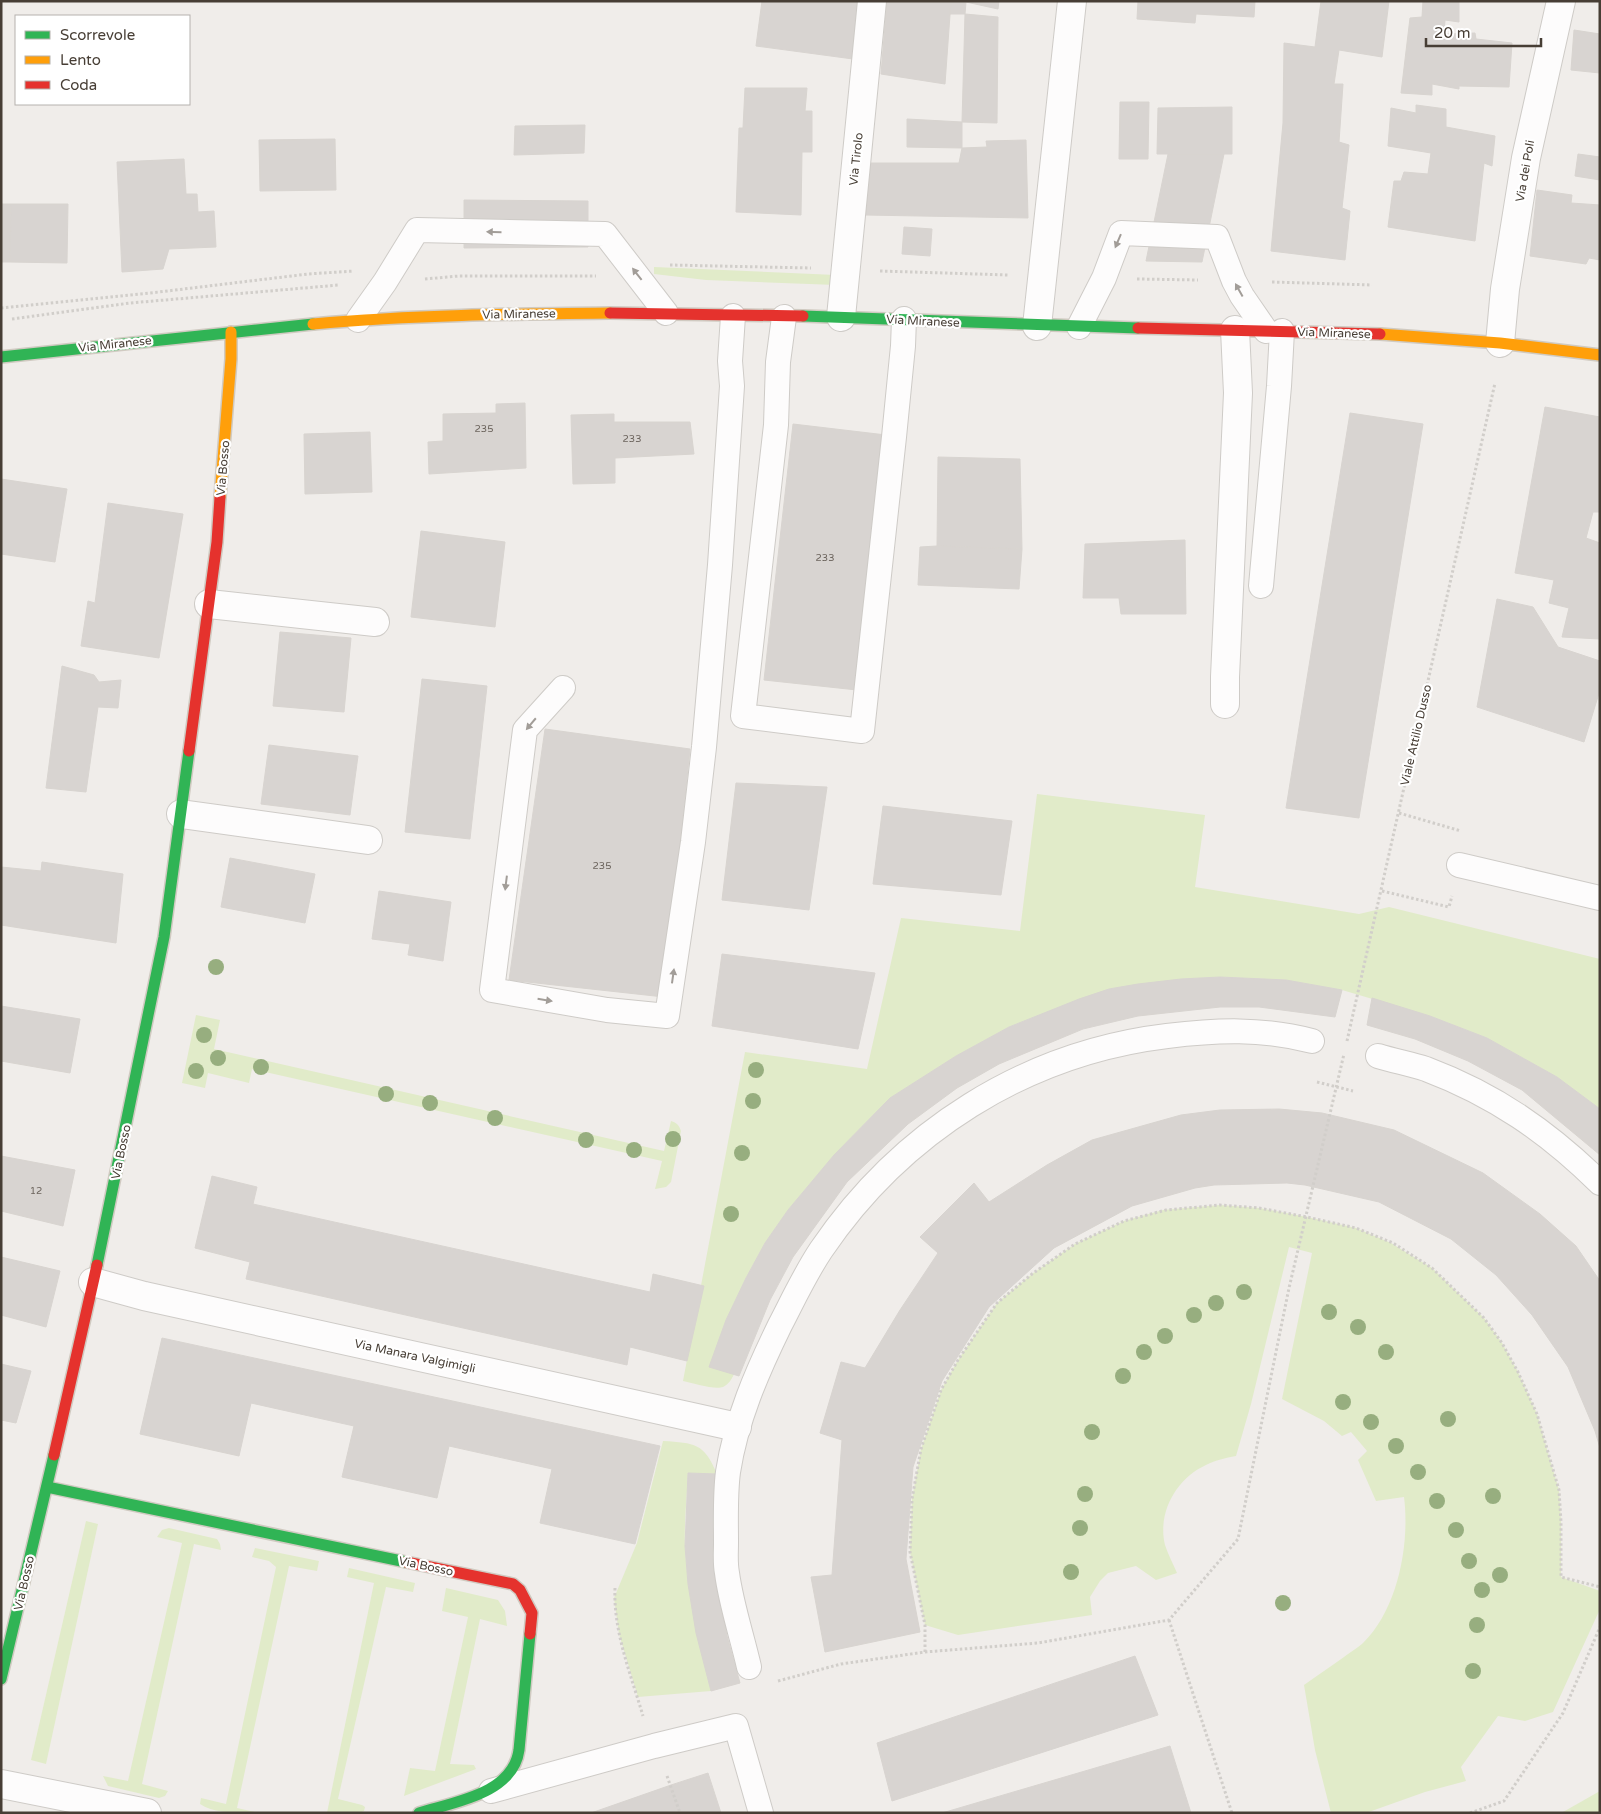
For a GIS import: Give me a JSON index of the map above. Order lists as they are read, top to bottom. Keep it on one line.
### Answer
{"streets":{"street":["Via Tirolo","Via dei Poli","Via Miranese","Via Bosso","Via Manara Valgimigli"],"path":["Viale Attilio Dusso"]},"crossings":[["Via Tirolo","Via Miranese"],["Via dei Poli","Via Miranese"],["Via Miranese","Via Bosso"],["Via Bosso","Via Manara Valgimigli"]],"house_numbers":["235","233","233","235","12"],"legend":["Scorrevole","Lento","Coda"],"scale_bar":"20 m"}
